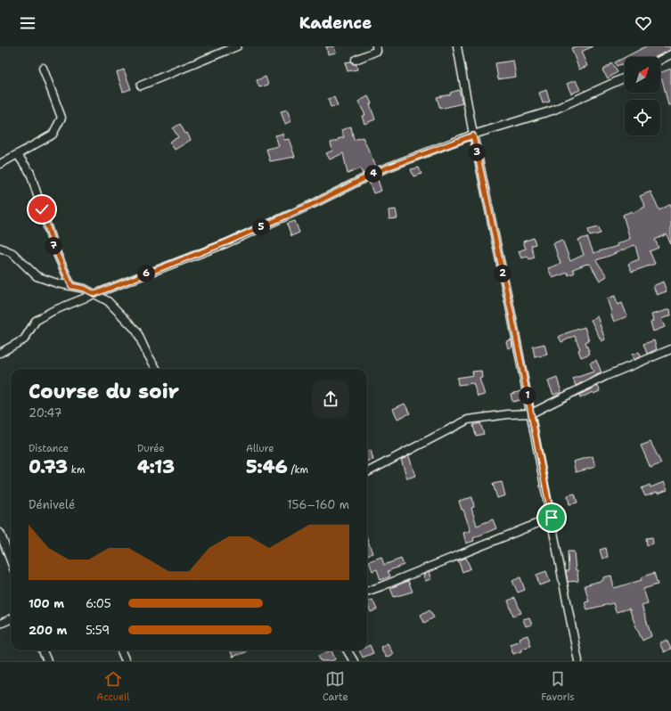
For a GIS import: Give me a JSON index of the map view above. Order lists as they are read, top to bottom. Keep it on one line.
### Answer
{"north":"top right","page":{"header":"Kadence","pins":["3","4","5","7","2","6","1"],"heading":["Course du soir","20:47"],"stats":[["Distance","0.73 km"],["Durée","4:13"],["Allure","5:46 /km"]],"chart":["Dénivelé","156–160 m"],"list":[{"name":"100 m","note":"6:05"},{"name":"200 m","note":"5:59"}],"tabs":["Accueil","Carte","Favoris"]}}
